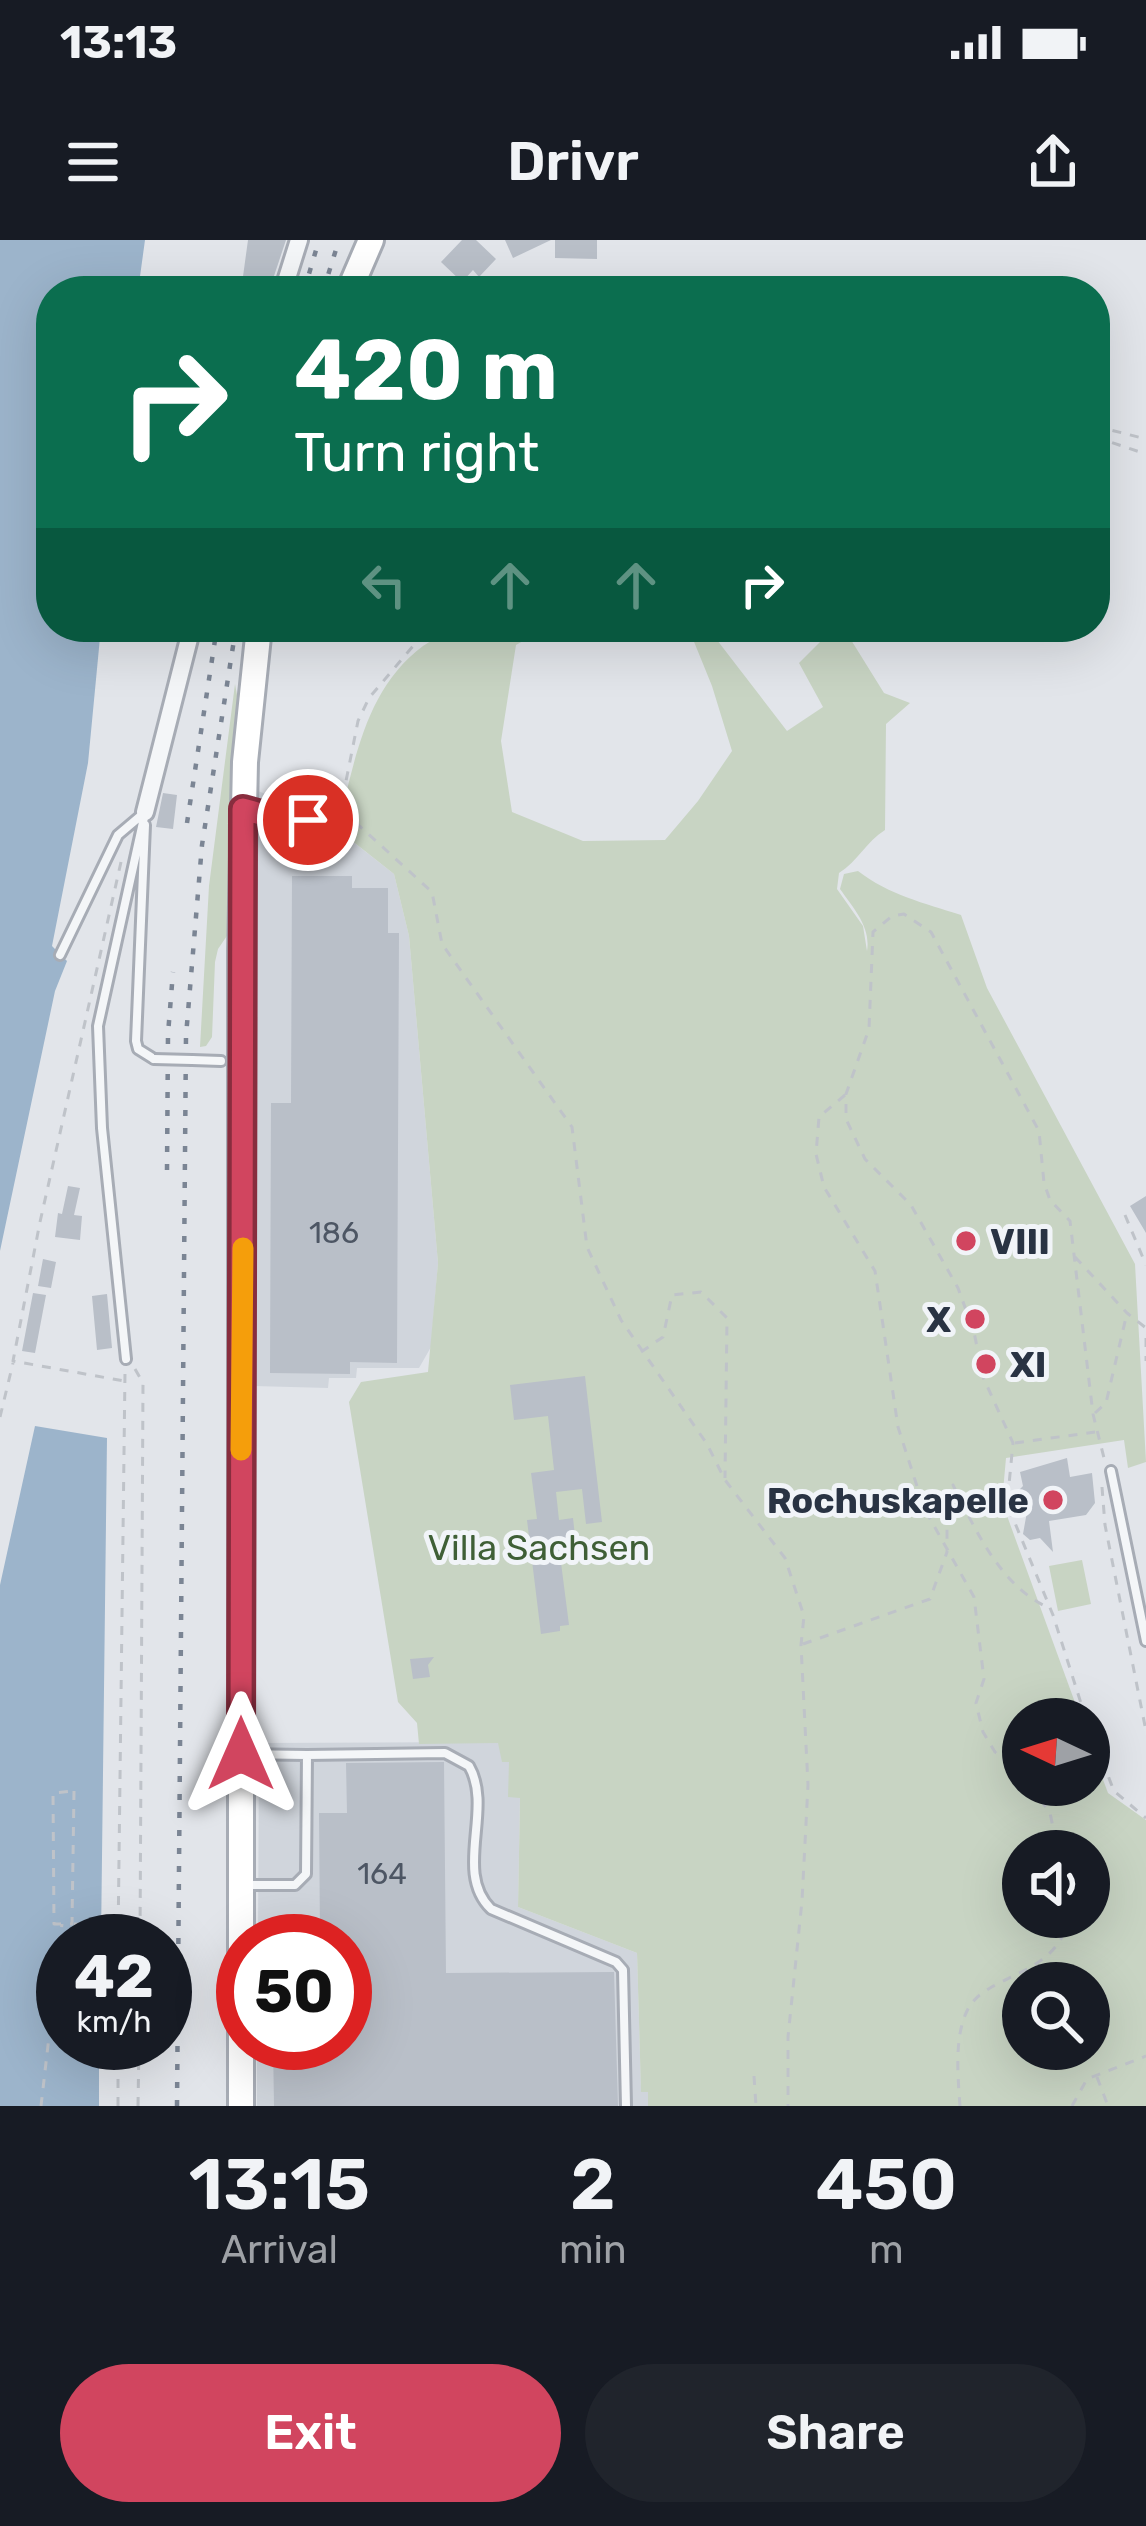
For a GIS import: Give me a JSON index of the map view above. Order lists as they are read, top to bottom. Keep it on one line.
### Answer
{"parks":["Villa Sachsen"],"places":["VIII","X","XI","Rochuskapelle"],"house_numbers":["186","164"],"north":"left","page":{"status":"13:13","header":"Drivr","turn":["420 m","Turn right"],"speed":"42 km/h","limit":"50","eta":["13:15","Arrival","2","min","450","m"],"buttons":["Exit","Share"]}}
